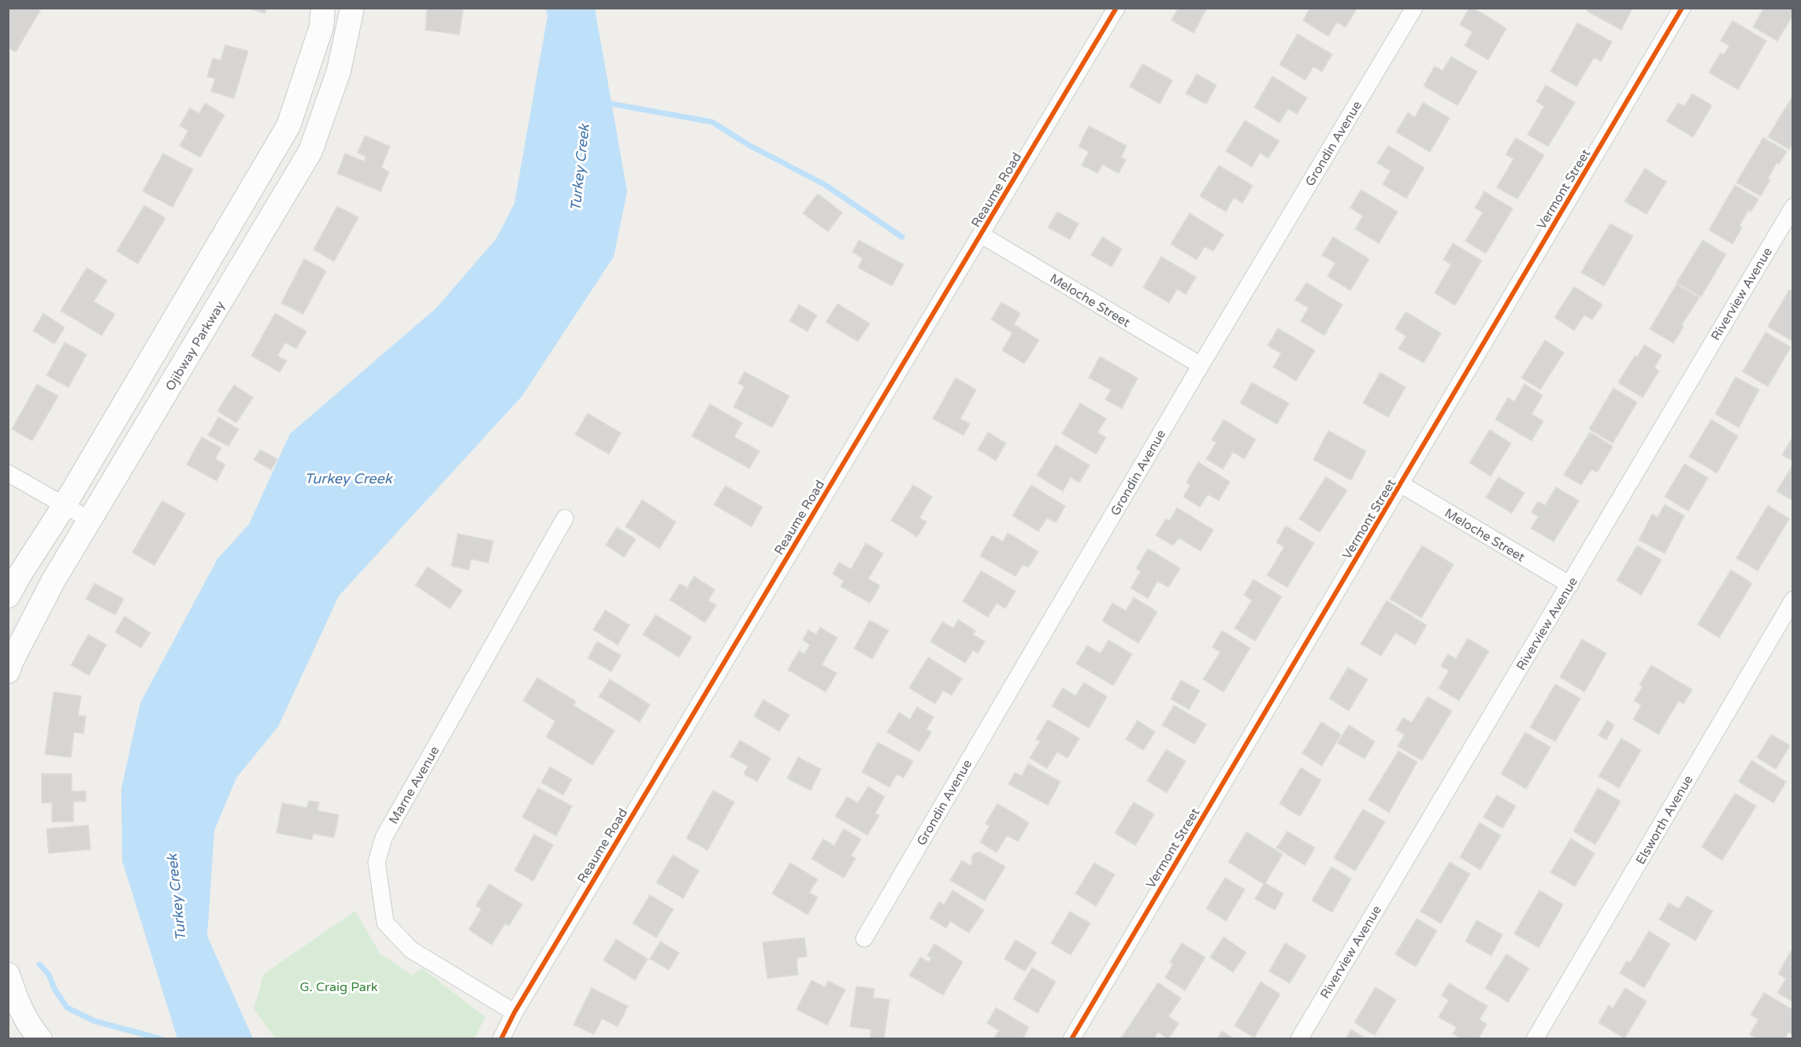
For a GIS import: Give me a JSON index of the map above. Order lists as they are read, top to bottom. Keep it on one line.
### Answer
{"streets":{"main road":["Ojibway Parkway"],"street":["Grondin Avenue","Vermont Street","Reaume Road","Riverview Avenue","Meloche Street","Marne Avenue","Elsworth Avenue"]},"crossings":[["Grondin Avenue","Meloche Street"],["Vermont Street","Meloche Street"],["Reaume Road","Meloche Street"],["Reaume Road","Marne Avenue"],["Riverview Avenue","Meloche Street"]],"water":["Turkey Creek"],"parks":["G. Craig Park"]}
